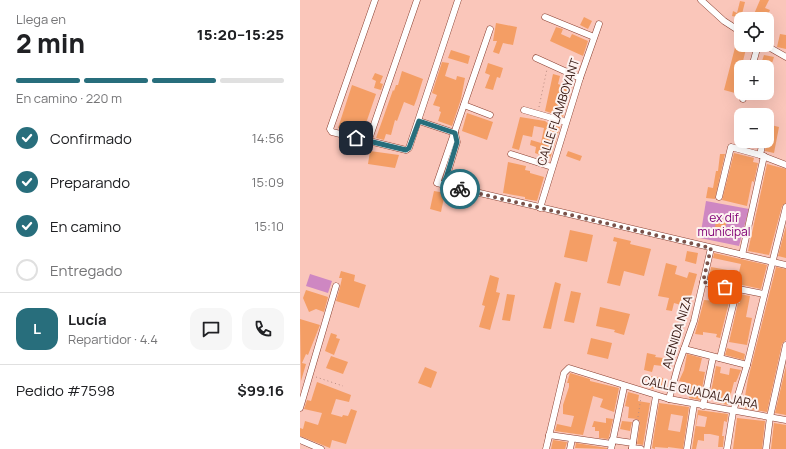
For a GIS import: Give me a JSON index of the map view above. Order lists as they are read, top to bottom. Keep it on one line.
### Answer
{"streets":{"street":["CALLE FLAMBOYANT","AVENIDA NIZA","CALLE GUADALAJARA"]},"crossings":[["AVENIDA NIZA","CALLE GUADALAJARA"]],"parks":["ex dif municipal"],"page":{"heading":["2 min","Llega en","15:20–15:25"],"panel":["Lucía","Repartidor · 4.4","Pedido #7598","$99.16"],"map_buttons":["+","−"],"bar":"En camino · 220 m","list":[["Confirmado","14:56"],["Preparando","15:09"],["En camino","15:10"],"Entregado"],"round":"L"}}
